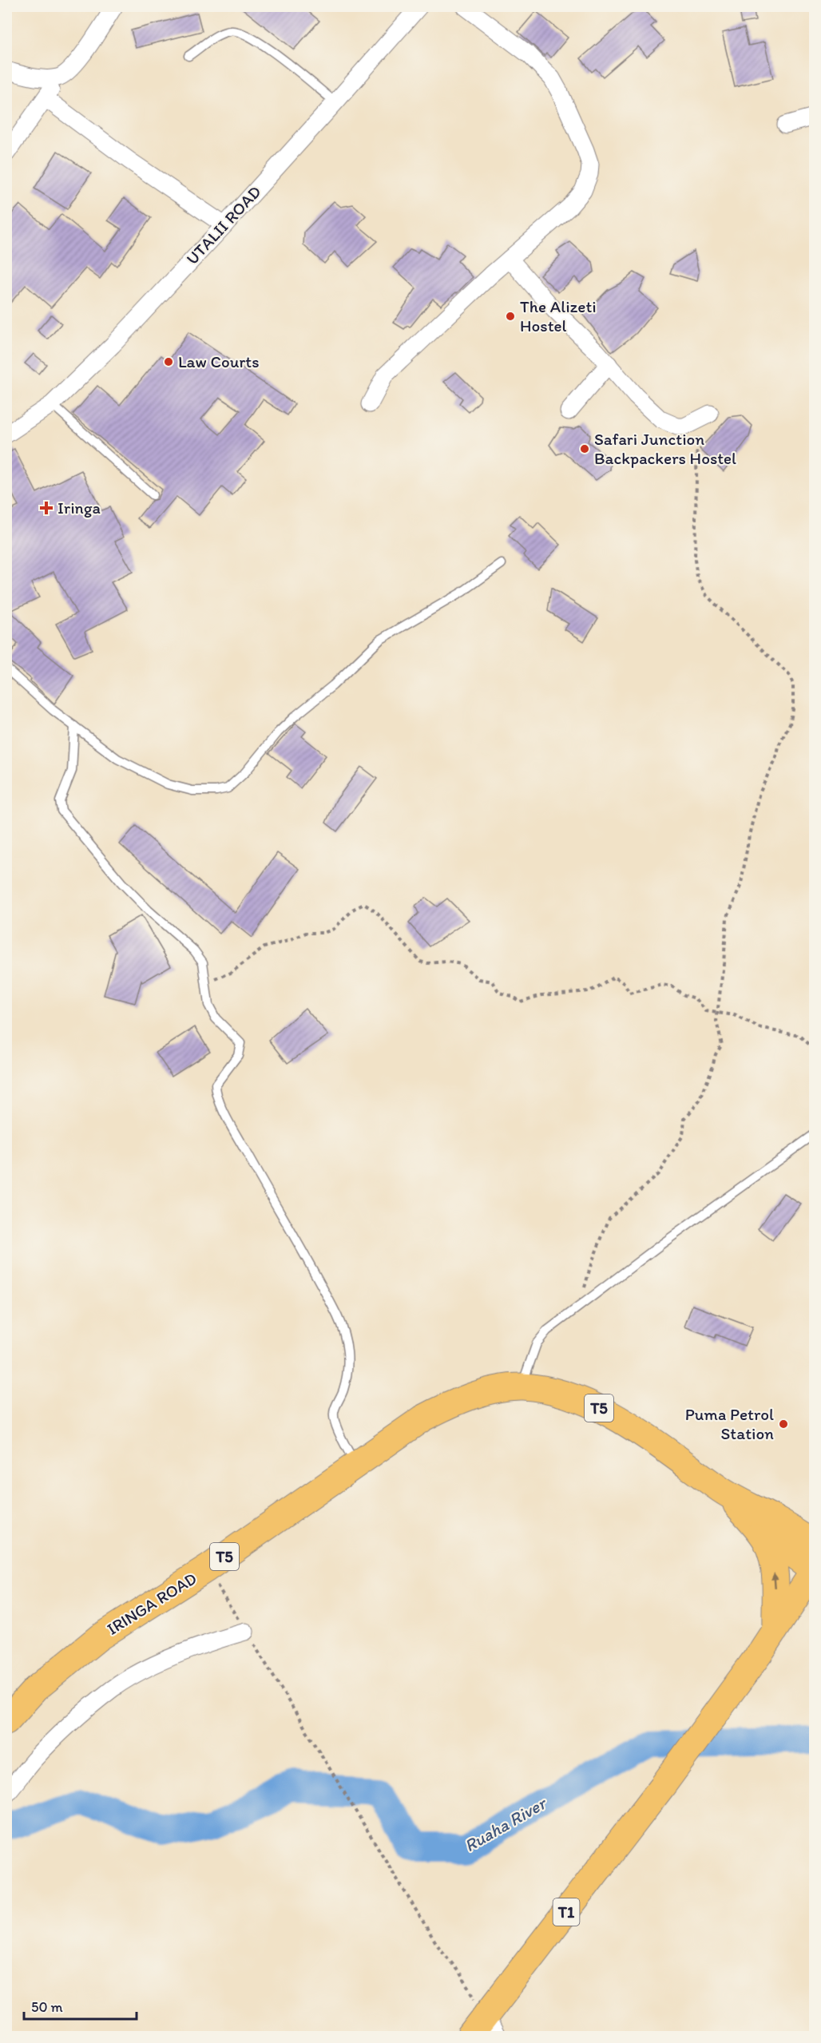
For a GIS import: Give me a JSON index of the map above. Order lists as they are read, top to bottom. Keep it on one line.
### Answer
{"streets":{"highway":["T5","IRINGA ROAD","T1"],"street":["UTALII ROAD"]},"crossings":[["T5","IRINGA ROAD"],["T5","T1"]],"water":["Ruaha River"],"places":{"other":["The Alizeti Hostel","Law Courts","Safari Junction Backpackers Hostel","Puma Petrol Station"],"health":["Iringa"]},"scale_bar":"50 m"}
